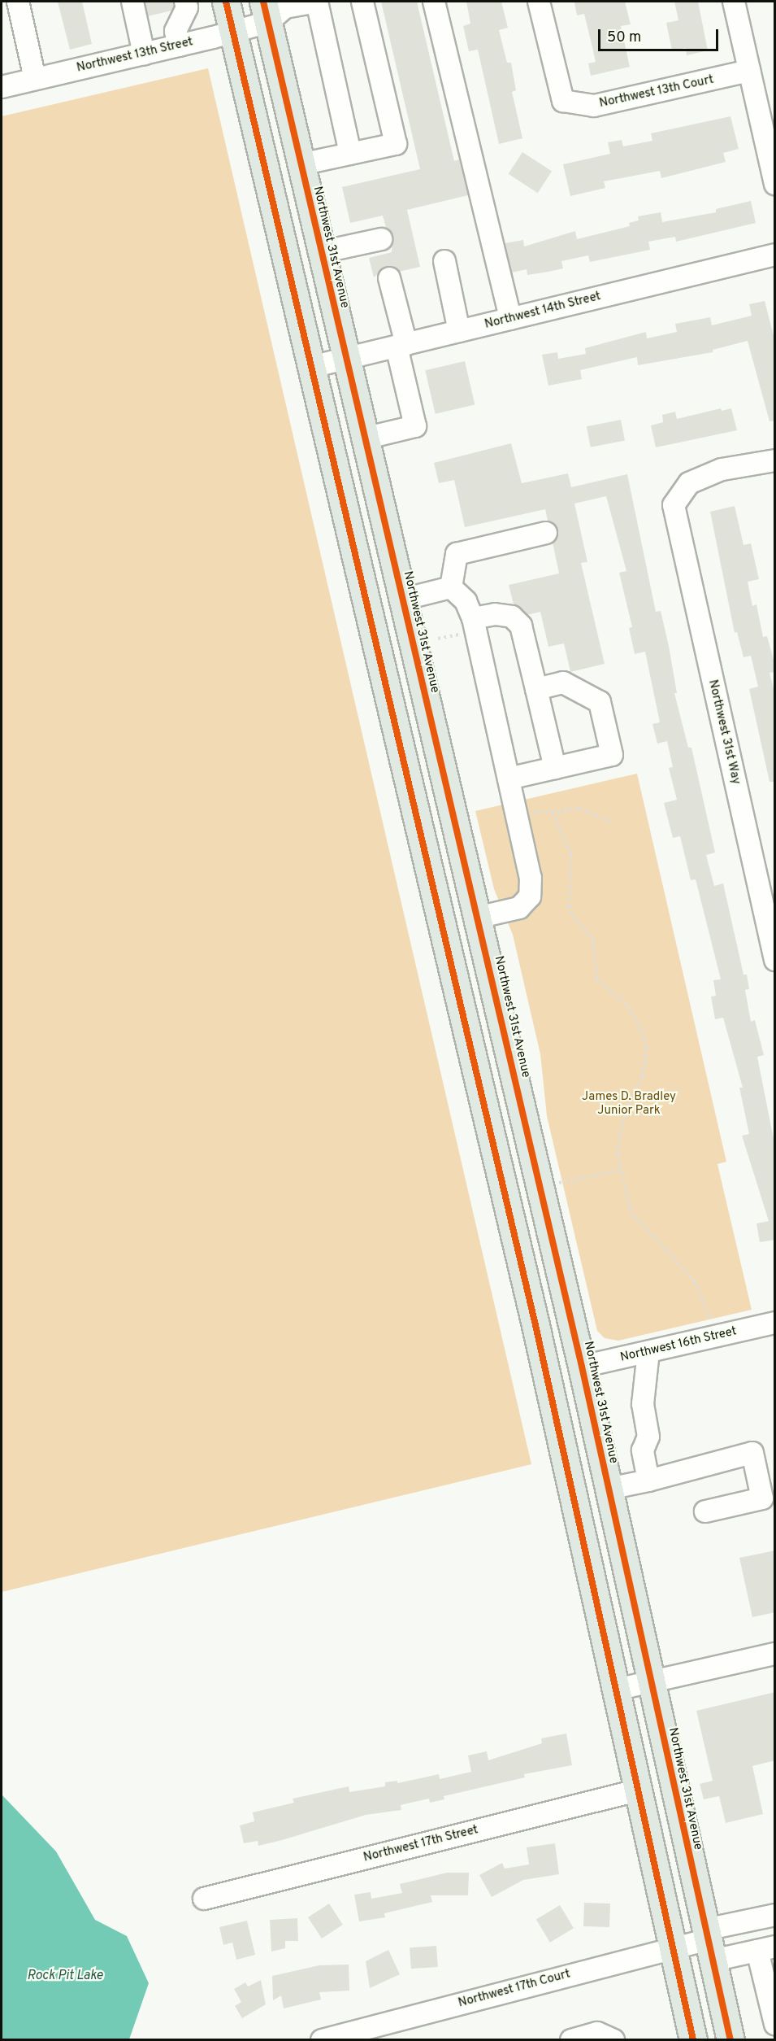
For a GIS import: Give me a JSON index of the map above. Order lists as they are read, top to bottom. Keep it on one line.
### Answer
{"streets":{"main road":["Northwest 31st Avenue"],"street":["Northwest 13th Street","Northwest 13th Court","Northwest 14th Street","Northwest 31st Way","Northwest 16th Street","Northwest 17th Street","Northwest 17th Court"]},"crossings":[["Northwest 13th Street","Northwest 31st Avenue"],["Northwest 31st Avenue","Northwest 14th Street"],["Northwest 31st Avenue","Northwest 16th Street"],["Northwest 31st Avenue","Northwest 17th Court"]],"water":["Rock Pit Lake"],"parks":["James D. Bradley Junior Park"],"scale_bar":"50 m"}
